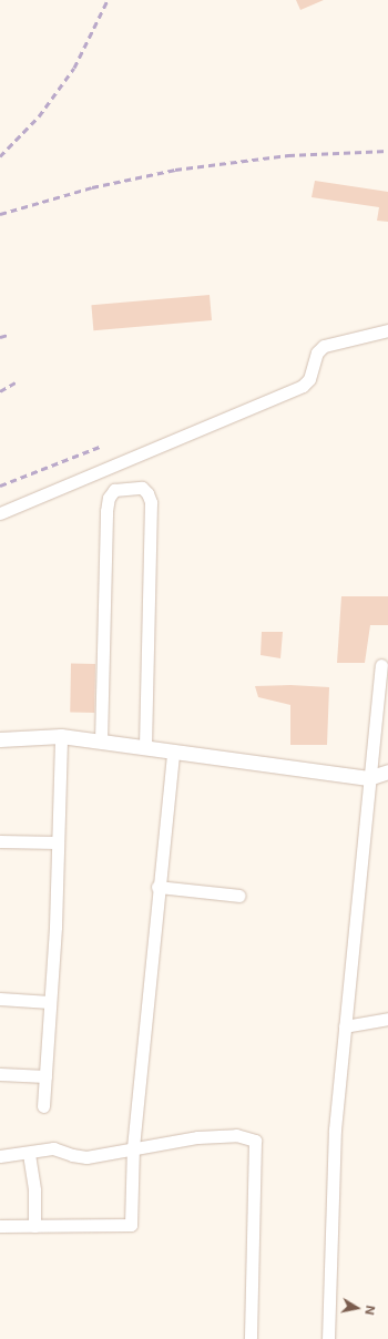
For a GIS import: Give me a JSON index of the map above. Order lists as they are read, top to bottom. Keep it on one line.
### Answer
{"north":"right"}
